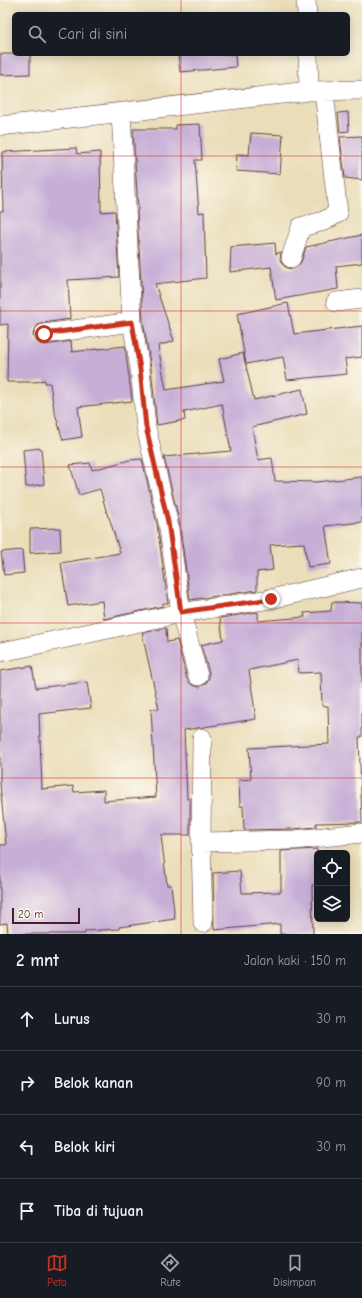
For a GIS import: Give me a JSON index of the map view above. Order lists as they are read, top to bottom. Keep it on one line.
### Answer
{"scale_bar":"20 m","page":{"search":"Cari di sini","scale":"20 m","heading":["2 mnt","Jalan kaki · 150 m"],"list":[["Lurus","30 m"],["Belok kanan","90 m"],["Belok kiri","30 m"],"Tiba di tujuan"],"nav":["Peta","Rute","Disimpan"]}}
